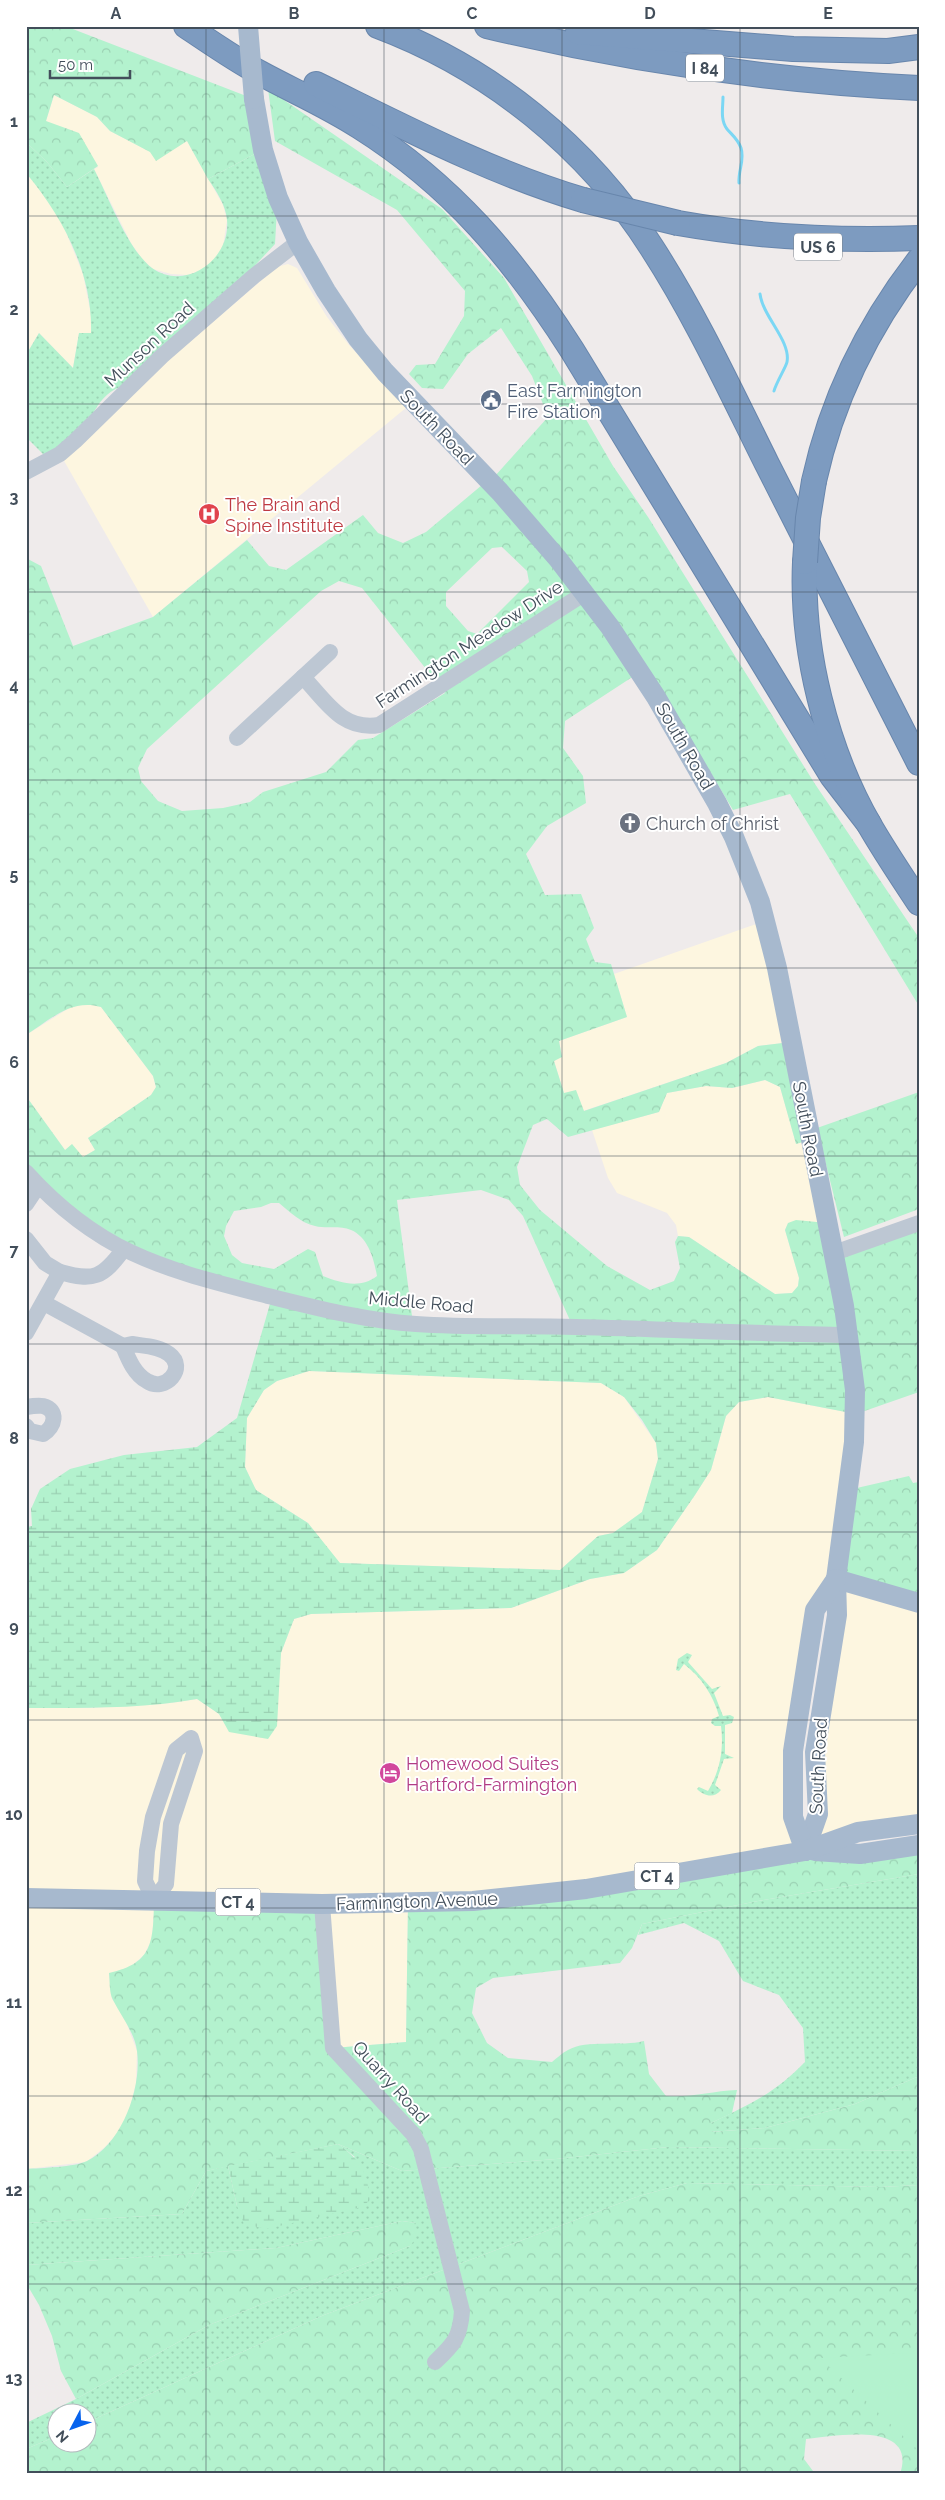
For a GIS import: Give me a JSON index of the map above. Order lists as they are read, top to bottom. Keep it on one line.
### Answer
{"streets":{"highway":["I 84","US 6"],"main road":["South Road","CT 4","Farmington Avenue"],"street":["Munson Road","Farmington Meadow Drive","Middle Road","Quarry Road"]},"crossings":[["Munson Road","South Road"],["South Road","Farmington Meadow Drive"],["South Road","Middle Road"],["South Road","Farmington Avenue"],["Farmington Avenue","Quarry Road"]],"places":{"public building":["East Farmington Fire Station"],"hospital":["The Brain and Spine Institute"],"church":["Church of Christ"],"hotel":["Homewood Suites Hartford-Farmington"]},"scale_bar":"50 m","north":"bottom left","grid":{"columns":["A","B","C","D","E"],"rows":["1","2","3","4","5","6","7","8","9","10","11","12","13"]}}
